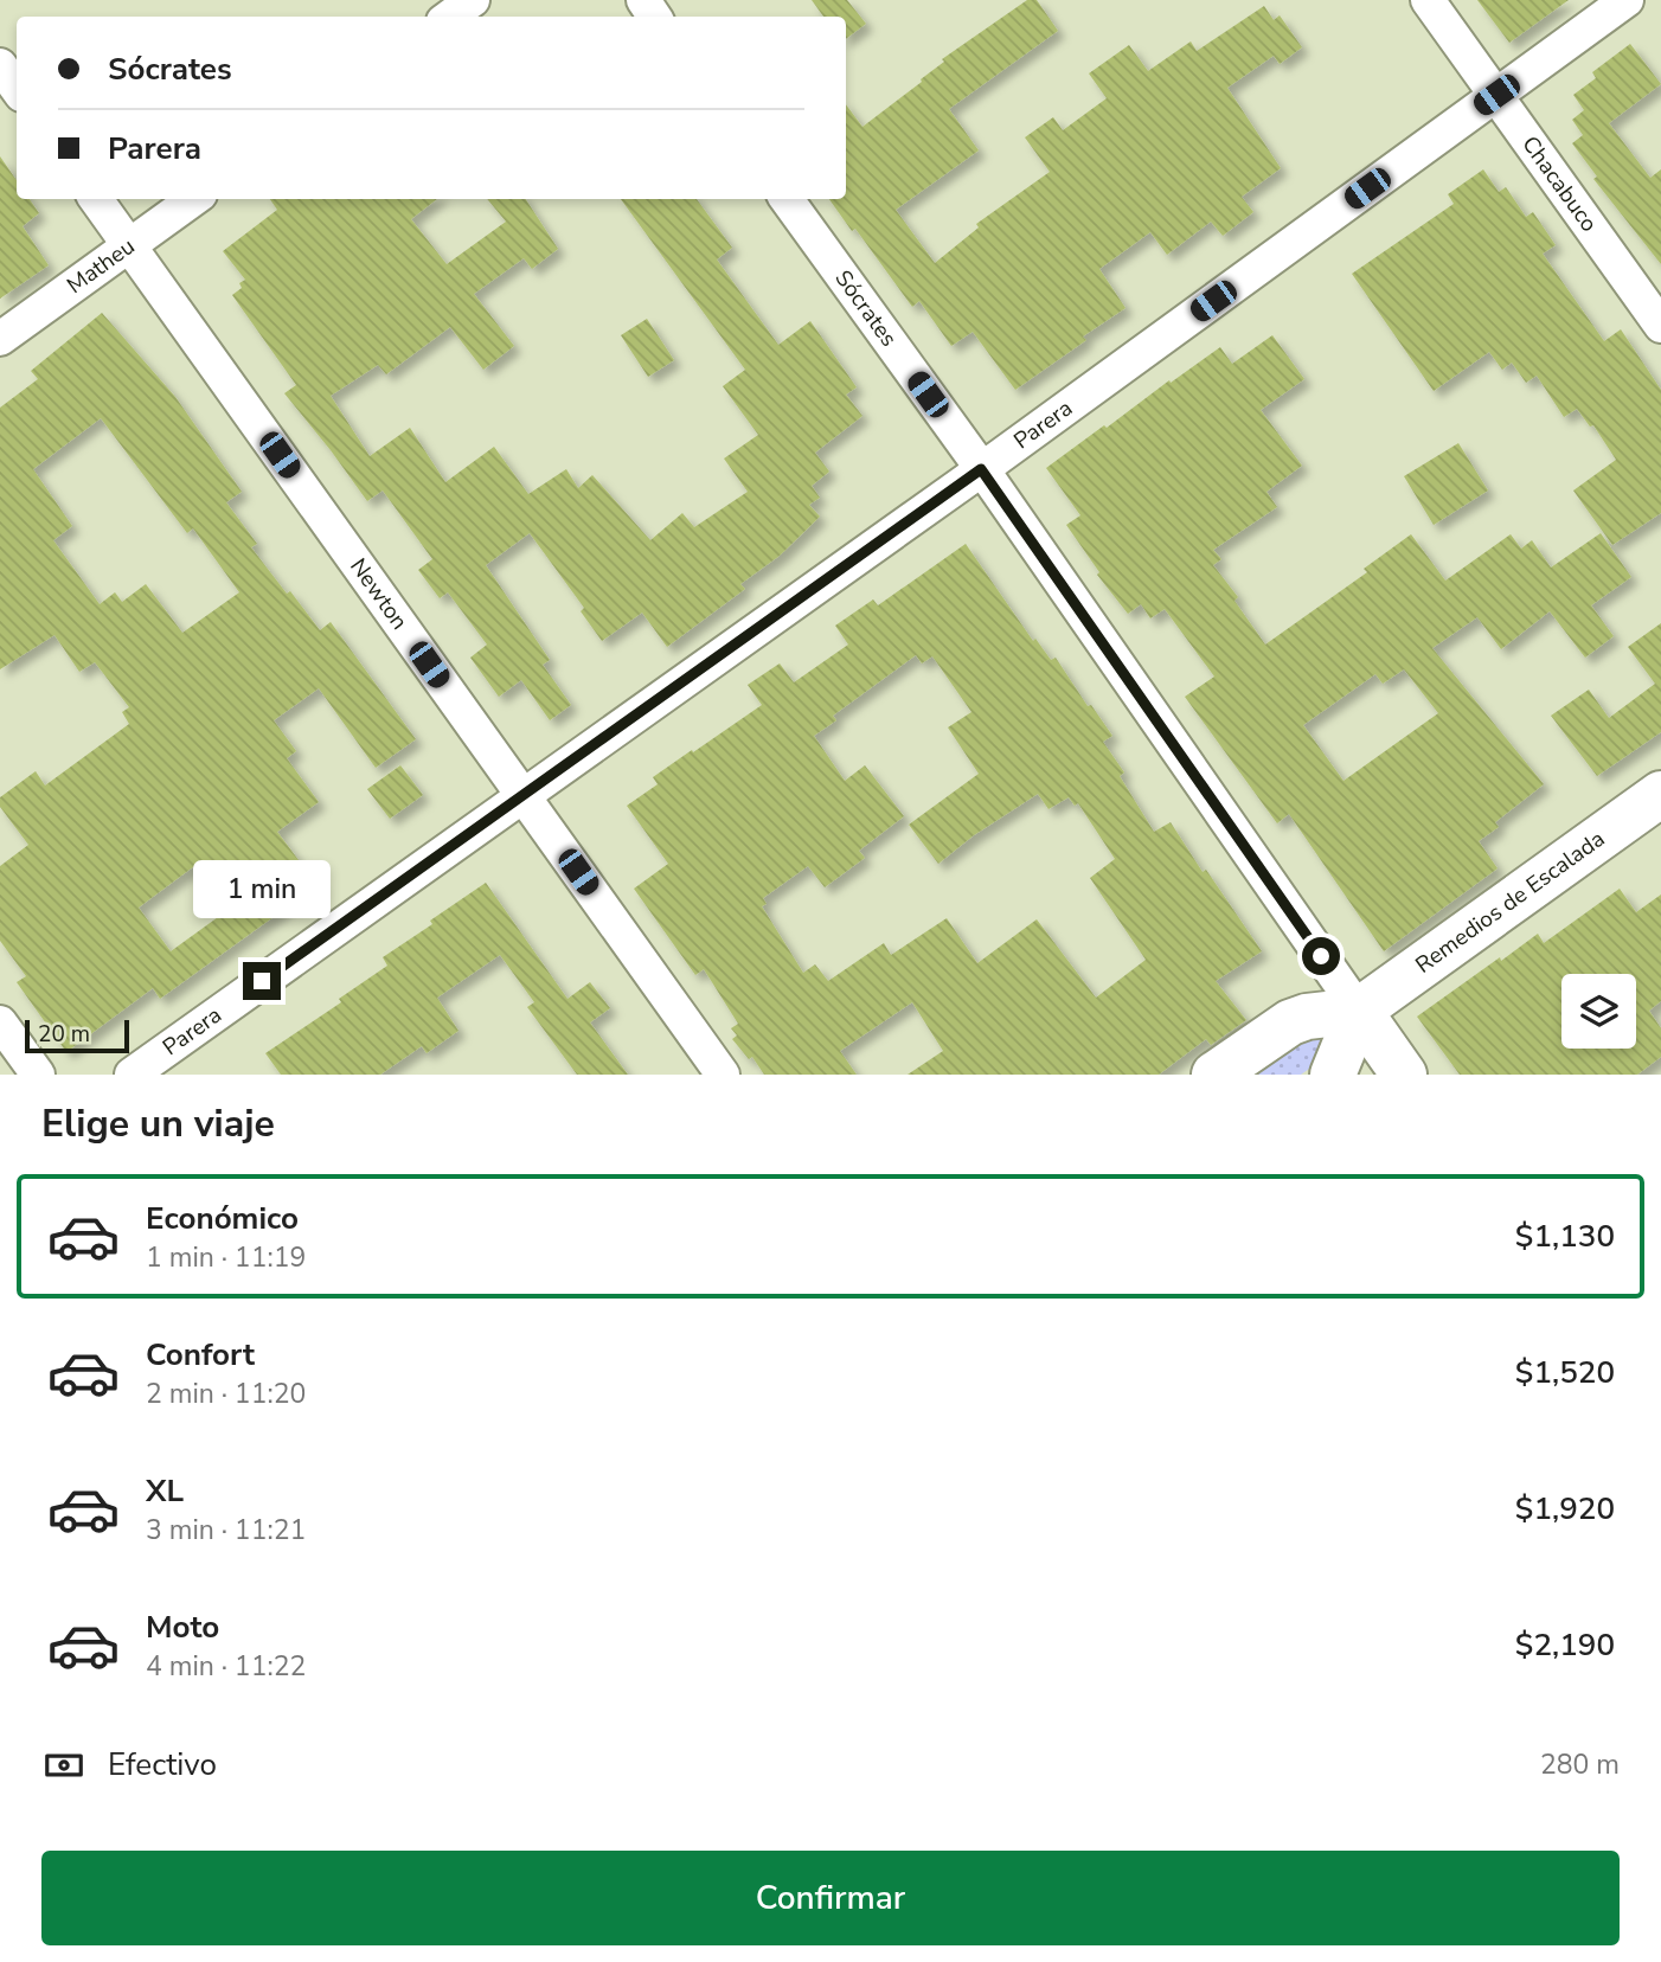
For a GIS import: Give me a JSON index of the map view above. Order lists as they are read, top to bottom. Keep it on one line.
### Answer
{"streets":{"main road":["Sócrates","Remedios de Escalada"],"street":["Chacabuco","Matheu","Parera","Newton"]},"crossings":[["Chacabuco","Parera"],["Matheu","Newton"],["Sócrates","Parera"],["Sócrates","Remedios de Escalada"],["Parera","Newton"]],"scale_bar":"20 m","page":{"banner":["Sócrates","Parera"],"bubble":"1 min","scale":"20 m","heading":"Elige un viaje","list":[{"name":"Económico","note":"1 min · 11:19","value":"$1,130"},{"name":"Confort","note":"2 min · 11:20","value":"$1,520"},{"name":"XL","note":"3 min · 11:21","value":"$1,920"},{"name":"Moto","note":"4 min · 11:22","value":"$2,190"}],"pay":["Efectivo","280 m"],"buttons":"Confirmar"}}
